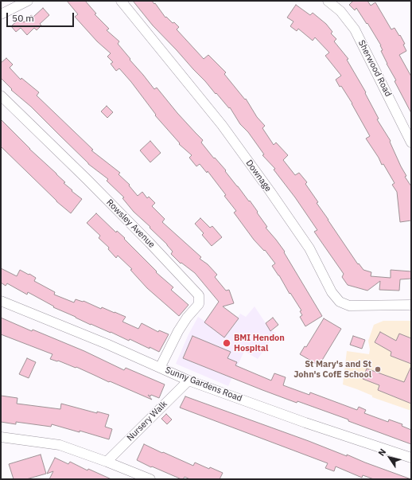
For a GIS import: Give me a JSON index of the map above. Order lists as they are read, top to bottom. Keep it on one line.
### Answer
{"streets":{"street":["Sherwood Road","Downage","Rowsley Avenue","Sunny Gardens Road","Nursery Walk"]},"crossings":[["Rowsley Avenue","Sunny Gardens Road"],["Sunny Gardens Road","Nursery Walk"]],"places":["BMI Hendon Hospital","St Mary's and St John's CofE School"],"scale_bar":"50 m","north":"top left"}
